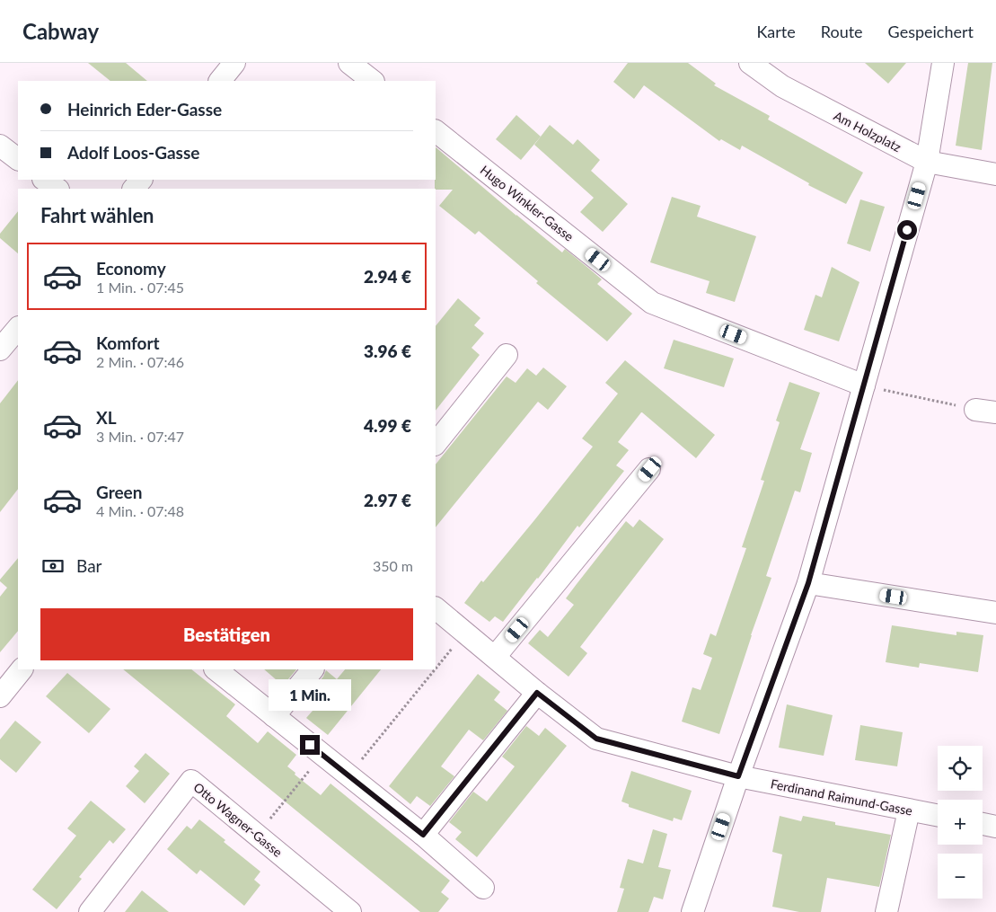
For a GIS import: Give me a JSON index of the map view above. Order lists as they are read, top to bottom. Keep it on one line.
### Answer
{"streets":{"street":["Am Holzplatz","Hugo Winkler-Gasse","Ferdinand Raimund-Gasse","Otto Wagner-Gasse"]},"page":{"header":"Cabway","nav":["Karte","Route","Gespeichert"],"banner":["Heinrich Eder-Gasse","Adolf Loos-Gasse"],"heading":"Fahrt wählen","list":[{"name":"Economy","note":"1 Min. · 07:45","value":"2.94 €"},{"name":"Komfort","note":"2 Min. · 07:46","value":"3.96 €"},{"name":"XL","note":"3 Min. · 07:47","value":"4.99 €"},{"name":"Green","note":"4 Min. · 07:48","value":"2.97 €"}],"pay":["Bar","350 m"],"buttons":"Bestätigen","bubble":"1 Min.","map_buttons":["+","−"]}}
